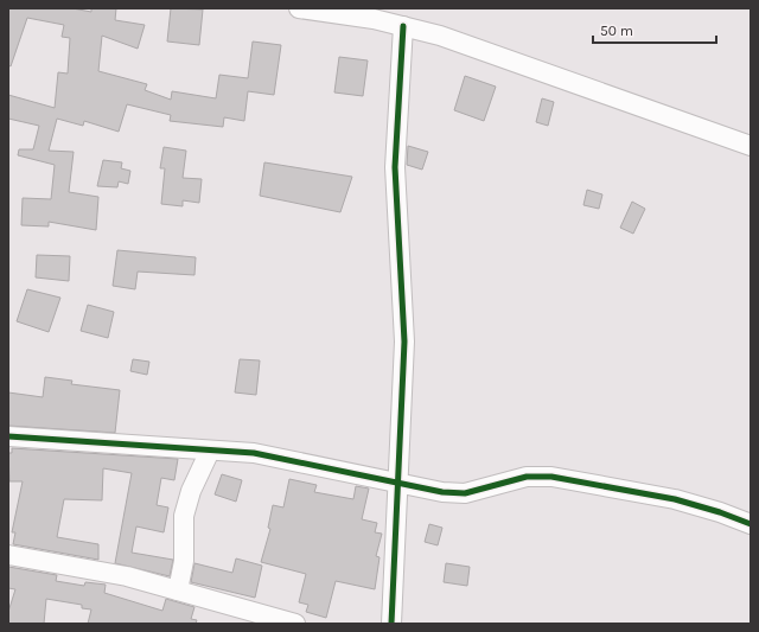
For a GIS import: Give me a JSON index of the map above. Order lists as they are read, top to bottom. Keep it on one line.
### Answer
{"scale_bar":"50 m"}
